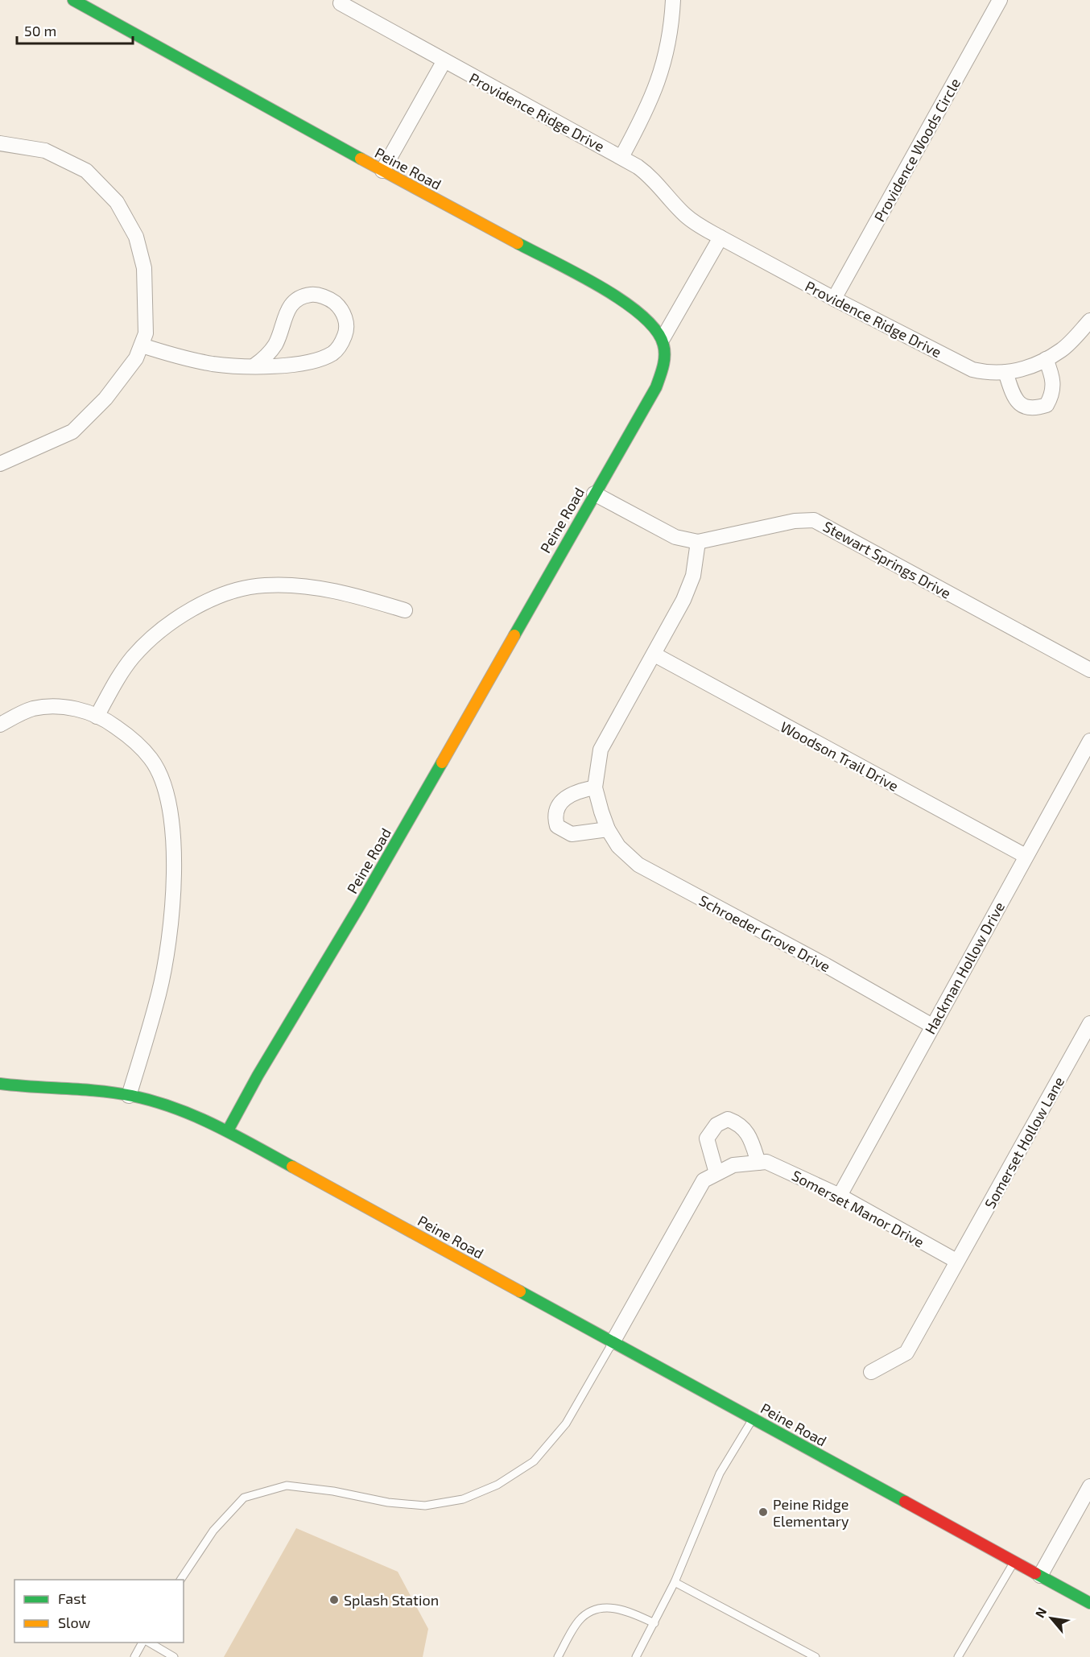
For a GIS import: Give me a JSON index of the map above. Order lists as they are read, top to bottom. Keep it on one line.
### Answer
{"streets":{"street":["Providence Ridge Drive","Providence Woods Circle","Peine Road","Stewart Springs Drive","Woodson Trail Drive","Schroeder Grove Drive","Hackman Hollow Drive","Somerset Hollow Lane","Somerset Manor Drive"]},"crossings":[["Providence Ridge Drive","Providence Woods Circle"],["Peine Road","Stewart Springs Drive"],["Peine Road","Somerset Manor Drive"],["Stewart Springs Drive","Schroeder Grove Drive"],["Woodson Trail Drive","Schroeder Grove Drive"],["Woodson Trail Drive","Hackman Hollow Drive"],["Schroeder Grove Drive","Hackman Hollow Drive"],["Hackman Hollow Drive","Somerset Manor Drive"],["Somerset Hollow Lane","Somerset Manor Drive"]],"places":["Peine Ridge Elementary","Splash Station"],"legend":["Fast","Slow"],"scale_bar":"50 m","north":"top left"}
